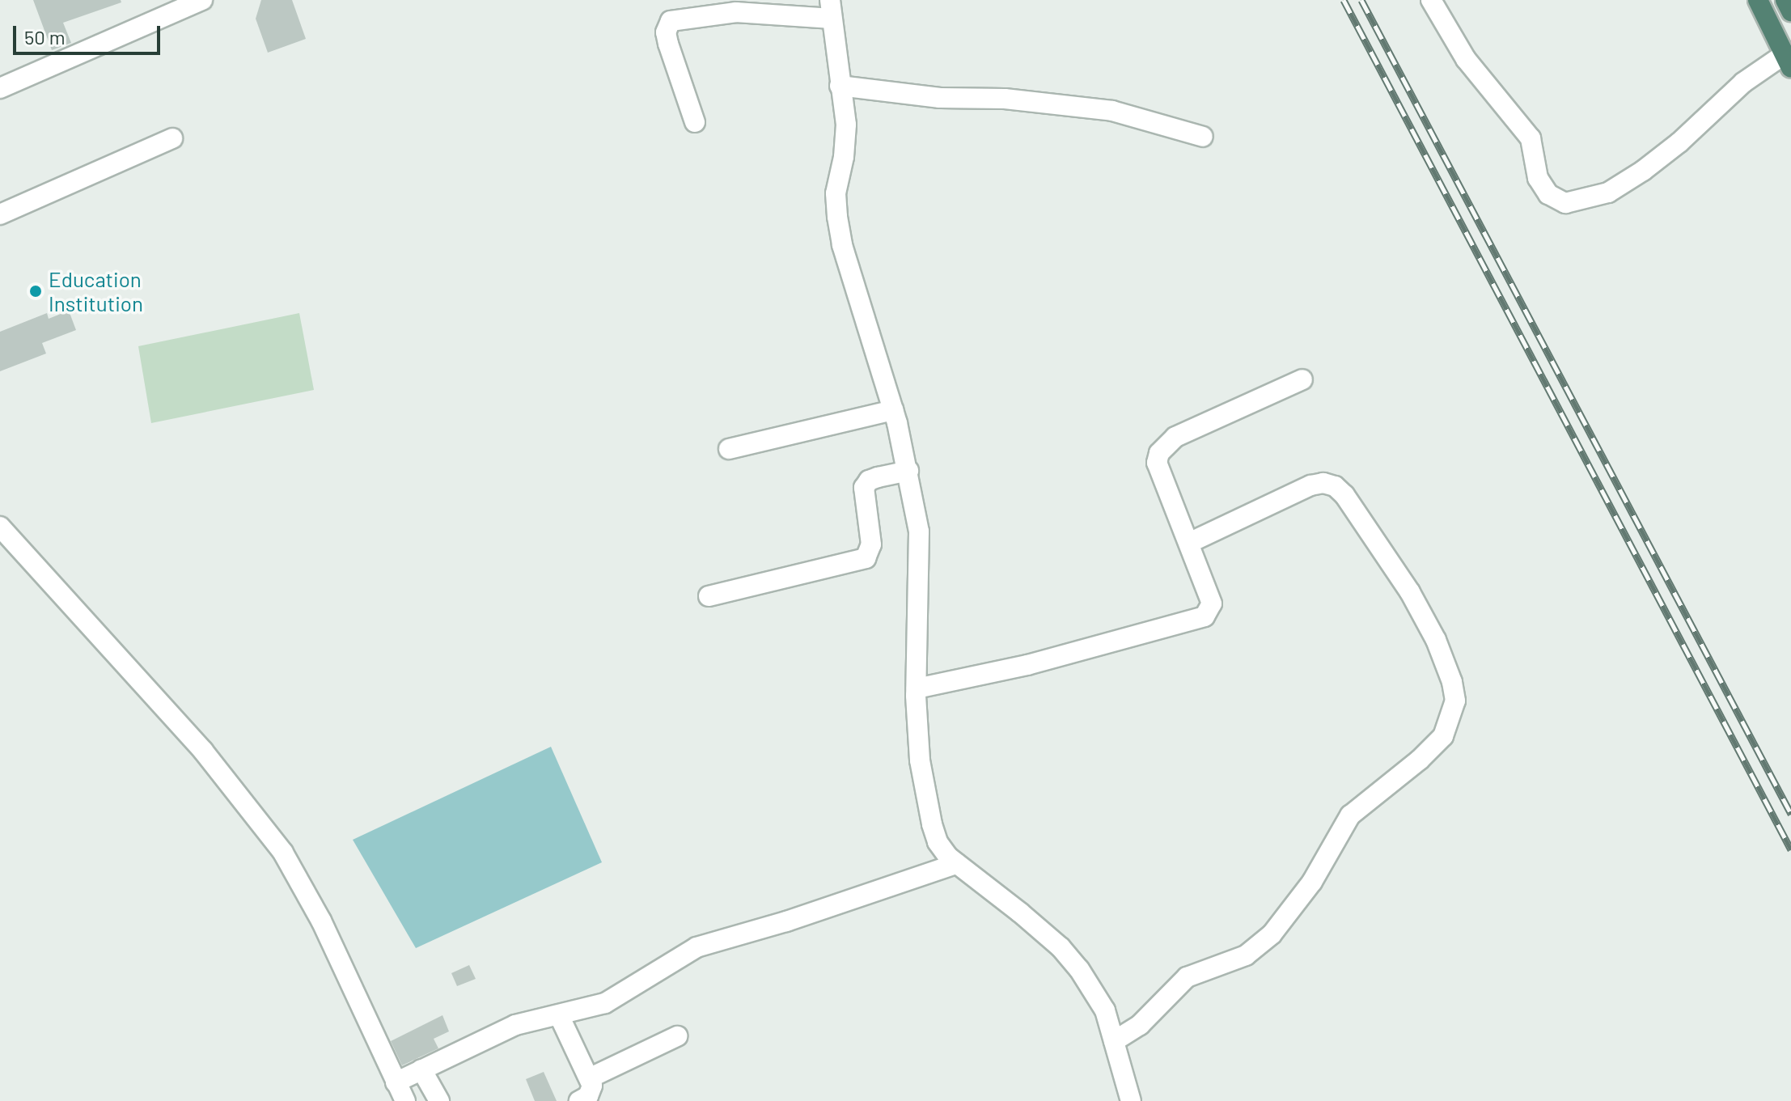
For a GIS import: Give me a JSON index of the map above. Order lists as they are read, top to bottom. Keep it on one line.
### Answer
{"places":["Education Institution"],"scale_bar":"50 m"}
